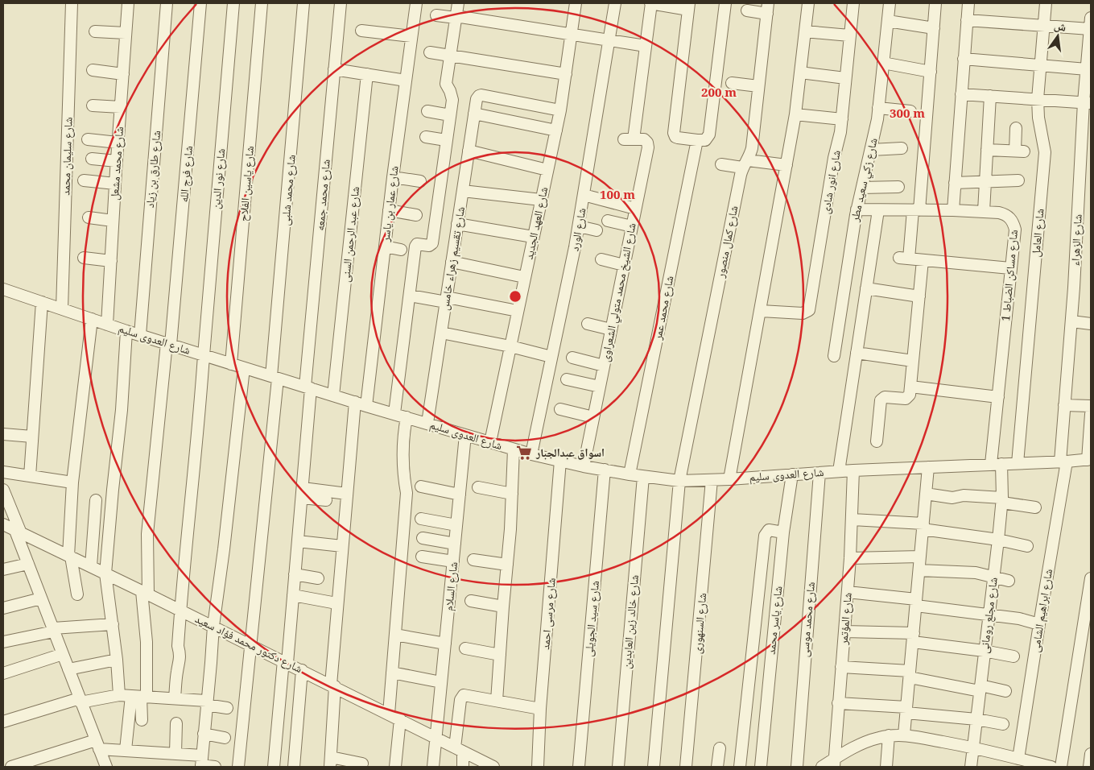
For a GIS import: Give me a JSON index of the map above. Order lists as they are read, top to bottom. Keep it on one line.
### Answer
{"streets":{"street":["شارع سليمان محمد","شارع محمد مشعل","شارع طارق بن زياد","شارع فرج الله","شارع نور الدين","شارع زكي سعيد مطر","شارع انور شادى","شارع ياسين الفلاح","شارع محمد شلبى","شارع محمد جمعه","شارع عمار بن ياسر","شارع العهد الجديد","شارع الورد","شارع العامل","شارع عبد الرحمن السنى","شارع الزهراء","شارع كمال منصور","شارع تقسيم زهراء خامس","شارع مساكن الضباط 1","شارع الشيخ محمد متولي الشعراوى","شارع محمد عمر","شارع العدوى سليم","شارع السلام","شارع ابراهيم الشامى","شارع مرسى احمد","شارع مجلع رومانى","شارع سيد الجويلى","شارع المؤتمر","شارع محمد موسى","شارع ياسر محمد","شارع خالد زين العابدين","شارع السنهورى","شارع دكتور محمد فؤاد سعيد"]},"crossings":[["شارع سليمان محمد","شارع العدوى سليم"],["شارع محمد مشعل","شارع العدوى سليم"],["شارع طارق بن زياد","شارع العدوى سليم"],["شارع فرج الله","شارع العدوى سليم"],["شارع فرج الله","شارع دكتور محمد فؤاد سعيد"],["شارع نور الدين","شارع العدوى سليم"],["شارع نور الدين","شارع دكتور محمد فؤاد سعيد"],["شارع زكي سعيد مطر","شارع مساكن الضباط 1"],["شارع ياسين الفلاح","شارع العدوى سليم"],["شارع محمد شلبى","شارع العدوى سليم"],["شارع محمد شلبى","شارع دكتور محمد فؤاد سعيد"],["شارع محمد جمعه","شارع العدوى سليم"],["شارع محمد جمعه","شارع دكتور محمد فؤاد سعيد"],["شارع عمار بن ياسر","شارع العدوى سليم"],["شارع العهد الجديد","شارع تقسيم زهراء خامس"],["شارع العهد الجديد","شارع العدوى سليم"],["شارع الورد","شارع العدوى سليم"],["شارع العامل","شارع العدوى سليم"],["شارع عبد الرحمن السنى","شارع العدوى سليم"],["شارع الزهراء","شارع العدوى سليم"],["شارع الزهراء","شارع ابراهيم الشامى"],["شارع كمال منصور","شارع العدوى سليم"],["شارع تقسيم زهراء خامس","شارع العدوى سليم"],["شارع مساكن الضباط 1","شارع العدوى سليم"],["شارع مساكن الضباط 1","شارع مجلع رومانى"],["شارع الشيخ محمد متولي الشعراوى","شارع العدوى سليم"],["شارع محمد عمر","شارع العدوى سليم"],["شارع العدوى سليم","شارع السلام"],["شارع العدوى سليم","شارع ابراهيم الشامى"],["شارع العدوى سليم","شارع مرسى احمد"],["شارع العدوى سليم","شارع مجلع رومانى"],["شارع العدوى سليم","شارع سيد الجويلى"],["شارع العدوى سليم","شارع المؤتمر"],["شارع العدوى سليم","شارع محمد موسى"],["شارع العدوى سليم","شارع ياسر محمد"],["شارع العدوى سليم","شارع خالد زين العابدين"],["شارع العدوى سليم","شارع السنهورى"],["شارع السلام","شارع دكتور محمد فؤاد سعيد"]],"places":{"supermarket":["اسواق عبدالجبار"]},"north":"top","rings":["200 m","300 m","100 m"]}
